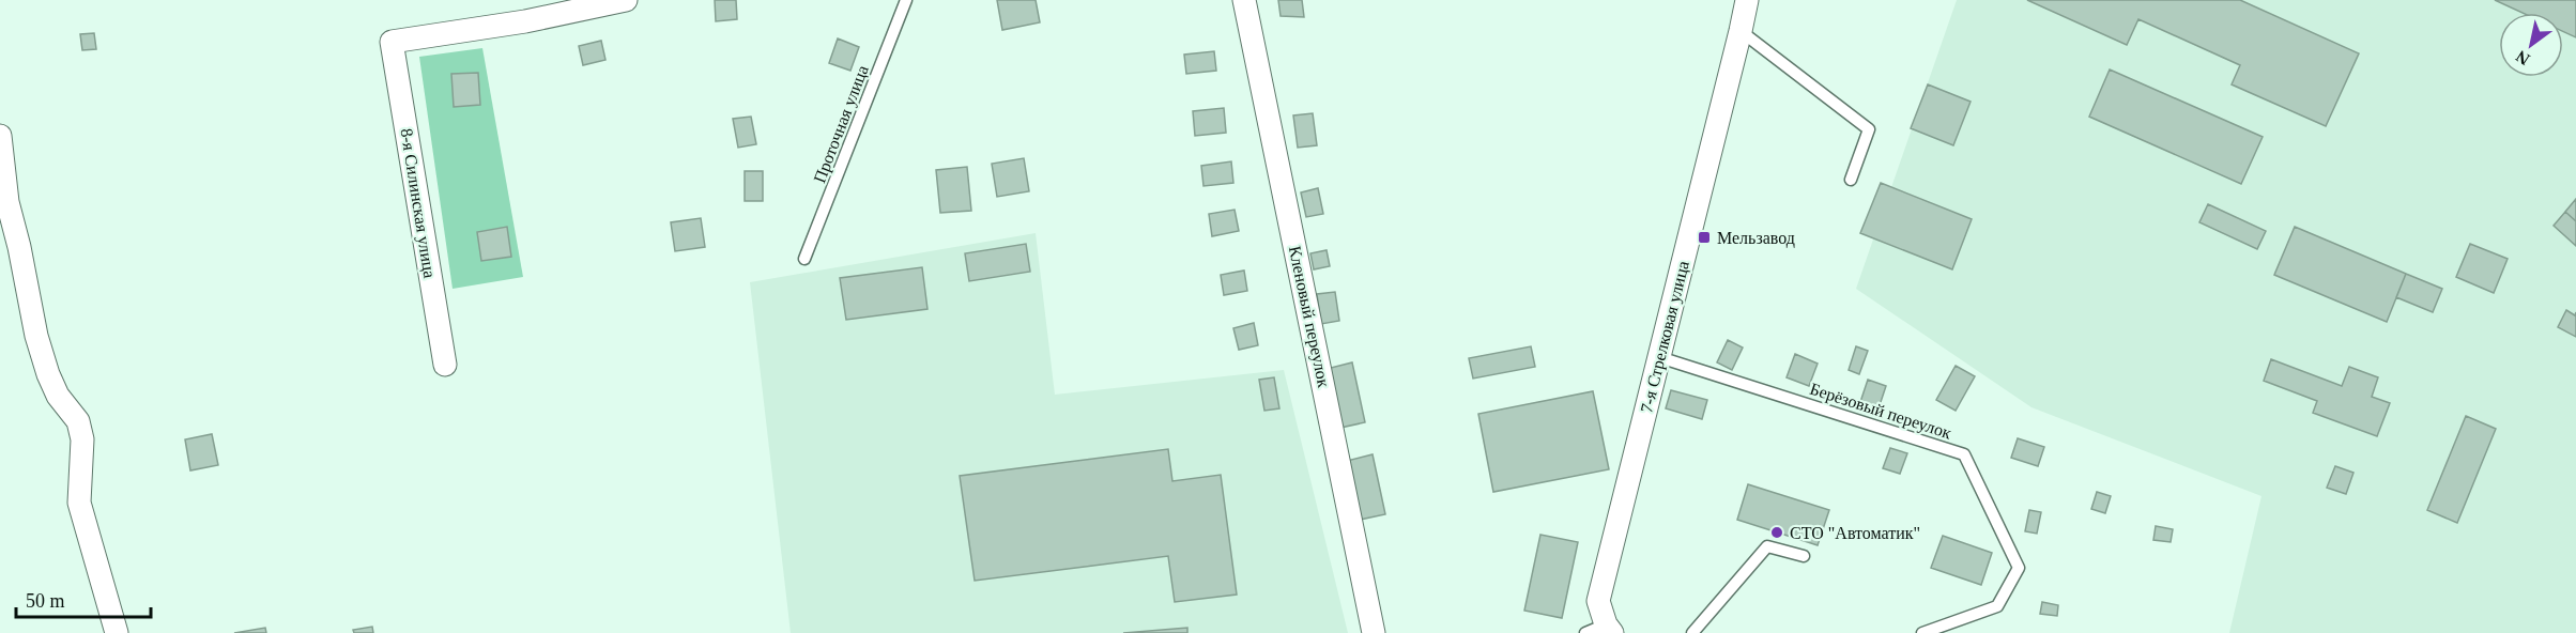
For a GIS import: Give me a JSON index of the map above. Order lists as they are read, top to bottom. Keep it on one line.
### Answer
{"streets":{"street":["8-я Силинская улица","Кленовый переулок","7-я Стрелковая улица"],"lane":["Проточная улица","Берёзовый переулок"]},"crossings":[["7-я Стрелковая улица","Берёзовый переулок"]],"places":{"transit":["Мельзавод"],"other":["СТО \"Автоматик\""]},"scale_bar":"50 m","north":"bottom left"}
